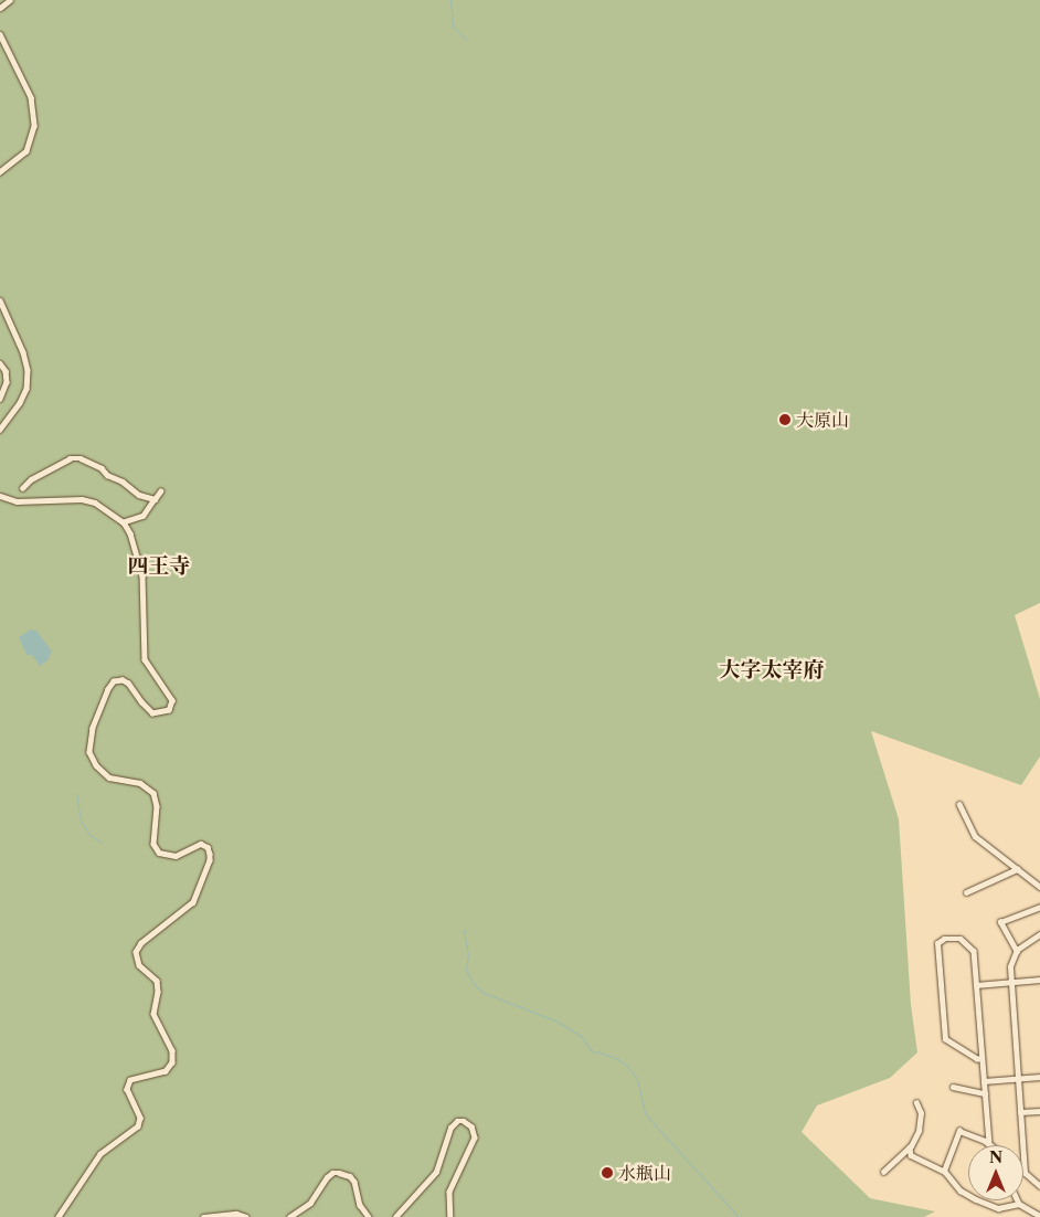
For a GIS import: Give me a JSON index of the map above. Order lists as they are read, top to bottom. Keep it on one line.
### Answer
{"districts":["四王寺","大字太宰府"],"places":["大原山","水瓶山"],"north":"top"}
